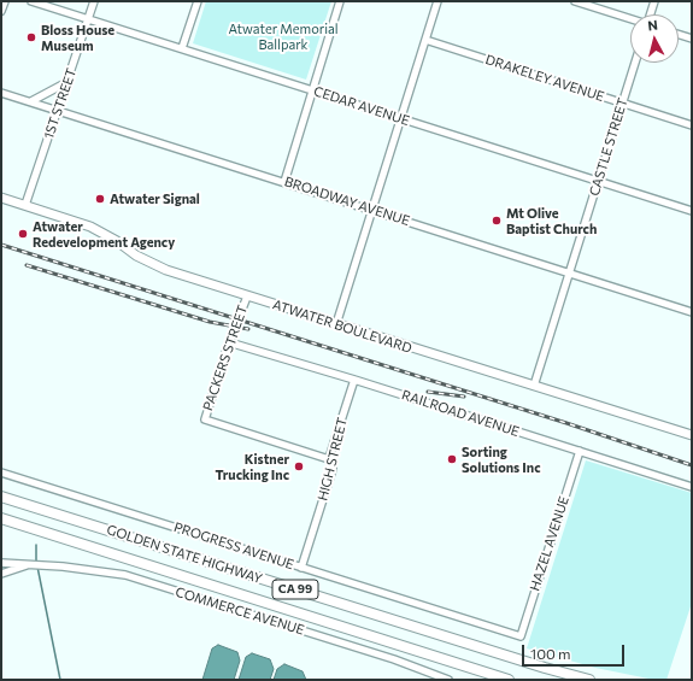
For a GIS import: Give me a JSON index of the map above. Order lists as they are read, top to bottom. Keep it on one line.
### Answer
{"streets":{"highway":["GOLDEN STATE HIGHWAY","CA 99"],"main road":["ATWATER BOULEVARD"],"street":["DRAKELEY AVENUE","1ST STREET","CEDAR AVENUE","CASTLE STREET","BROADWAY AVENUE","PACKERS STREET","RAILROAD AVENUE","HIGH STREET","HAZEL AVENUE","PROGRESS AVENUE","COMMERCE AVENUE"]},"crossings":[["DRAKELEY AVENUE","CASTLE STREET"],["1ST STREET","CEDAR AVENUE"],["1ST STREET","BROADWAY AVENUE"],["1ST STREET","ATWATER BOULEVARD"],["CEDAR AVENUE","CASTLE STREET"],["CASTLE STREET","BROADWAY AVENUE"],["CASTLE STREET","ATWATER BOULEVARD"],["ATWATER BOULEVARD","PACKERS STREET"],["PACKERS STREET","RAILROAD AVENUE"],["PACKERS STREET","HIGH STREET"],["RAILROAD AVENUE","HIGH STREET"],["RAILROAD AVENUE","HAZEL AVENUE"],["HIGH STREET","PROGRESS AVENUE"],["HAZEL AVENUE","PROGRESS AVENUE"]],"parks":["Atwater Memorial Ballpark"],"places":["Bloss House Museum","Atwater Signal","Mt Olive Baptist Church","Atwater Redevelopment Agency","Sorting Solutions Inc","Kistner Trucking Inc"],"scale_bar":"100 m","north":"top"}
